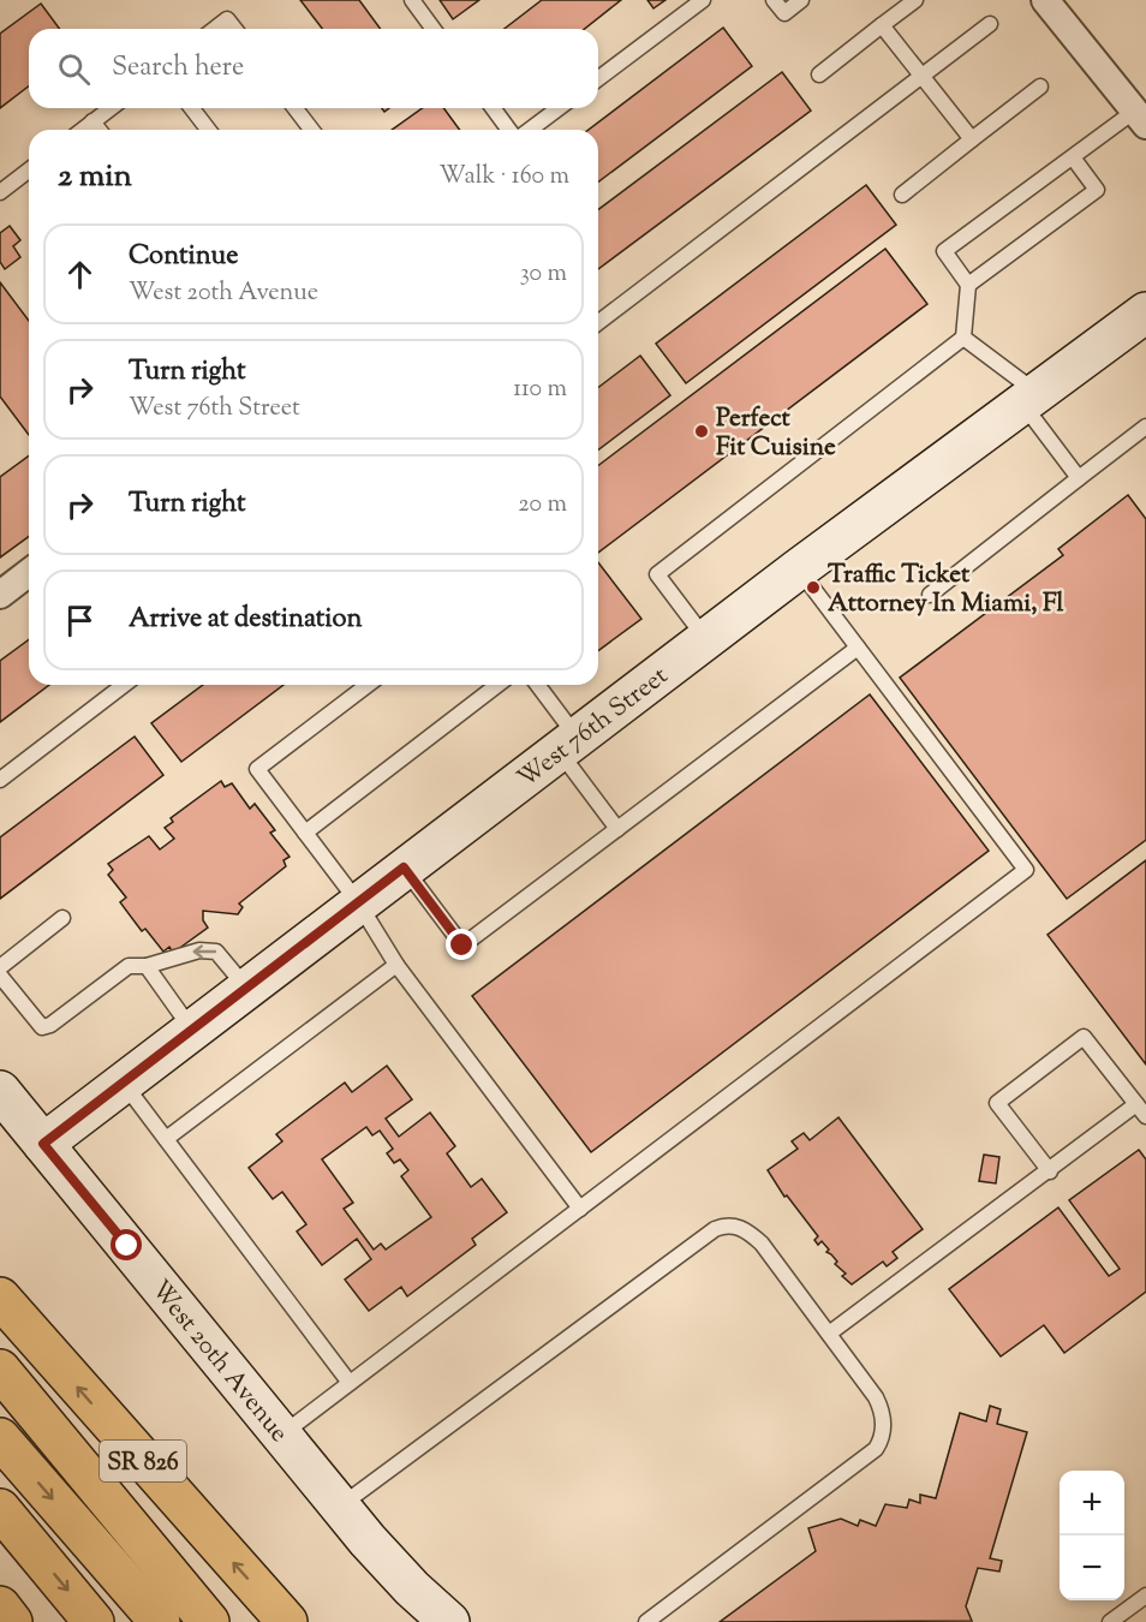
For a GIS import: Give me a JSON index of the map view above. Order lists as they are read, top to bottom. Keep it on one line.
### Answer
{"streets":{"highway":["SR 826"],"street":["West 76th Street","West 20th Avenue"]},"crossings":[["West 76th Street","West 20th Avenue"]],"places":["Perfect Fit Cuisine","Traffic Ticket Attorney In Miami, Fl"],"page":{"search":"Search here","heading":["2 min","Walk · 160 m"],"list":[["Continue","West 20th Avenue","30 m"],["Turn right","West 76th Street","110 m"],["Turn right","20 m"],"Arrive at destination"],"map_buttons":["+","−"]}}
